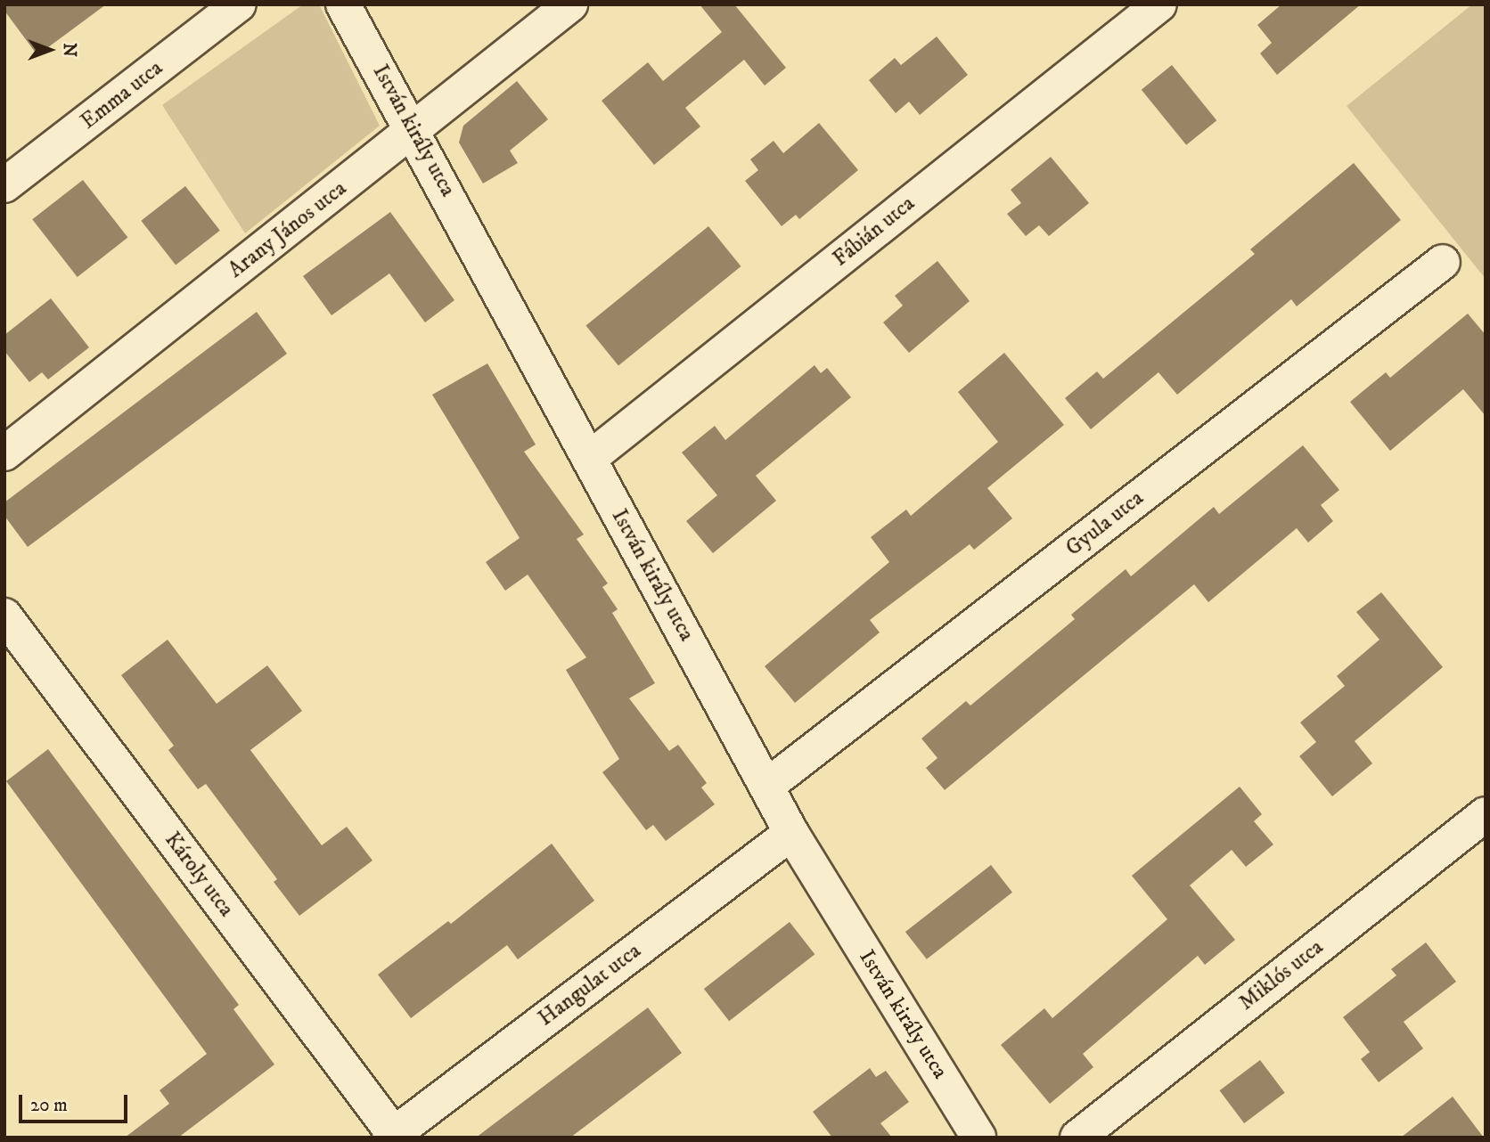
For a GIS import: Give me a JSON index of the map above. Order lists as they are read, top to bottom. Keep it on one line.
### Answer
{"streets":{"street":["Emma utca","István király utca","Arany János utca","Fábián utca","Gyula utca","Károly utca","Miklós utca","Hangulat utca"]},"crossings":[["István király utca","Arany János utca"],["István király utca","Fábián utca"],["István király utca","Gyula utca"],["István király utca","Hangulat utca"],["Károly utca","Hangulat utca"]],"scale_bar":"20 m","north":"right"}
